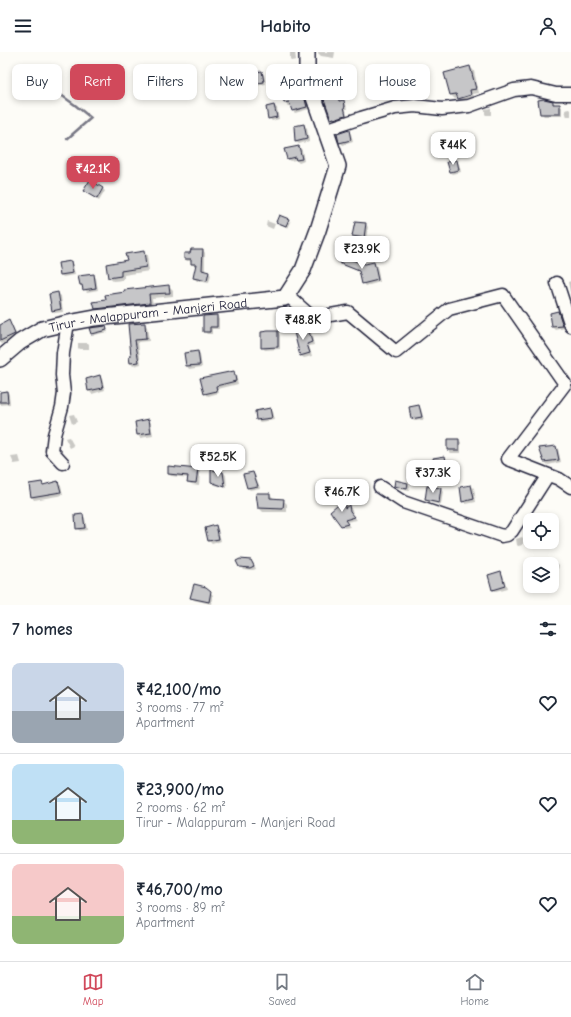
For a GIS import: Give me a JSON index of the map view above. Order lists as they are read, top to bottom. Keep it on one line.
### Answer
{"streets":{"main road":["Tirur - Malappuram - Manjeri Road"]},"page":{"header":"Habito","chip":["Buy","Rent","Filters","New","Apartment","House"],"price":["₹44K","₹42.1K","₹23.9K","₹48.8K","₹52.5K","₹37.3K","₹46.7K"],"heading":"7 homes","list":[{"name":"₹42,100/mo","note":"3 rooms · 77 m² · Apartment"},{"name":"₹23,900/mo","note":"2 rooms · 62 m² · Tirur - Malappuram - Manjeri Road"},{"name":"₹46,700/mo","note":"3 rooms · 89 m² · Apartment"}],"tabs":["Map","Saved","Home"]}}
